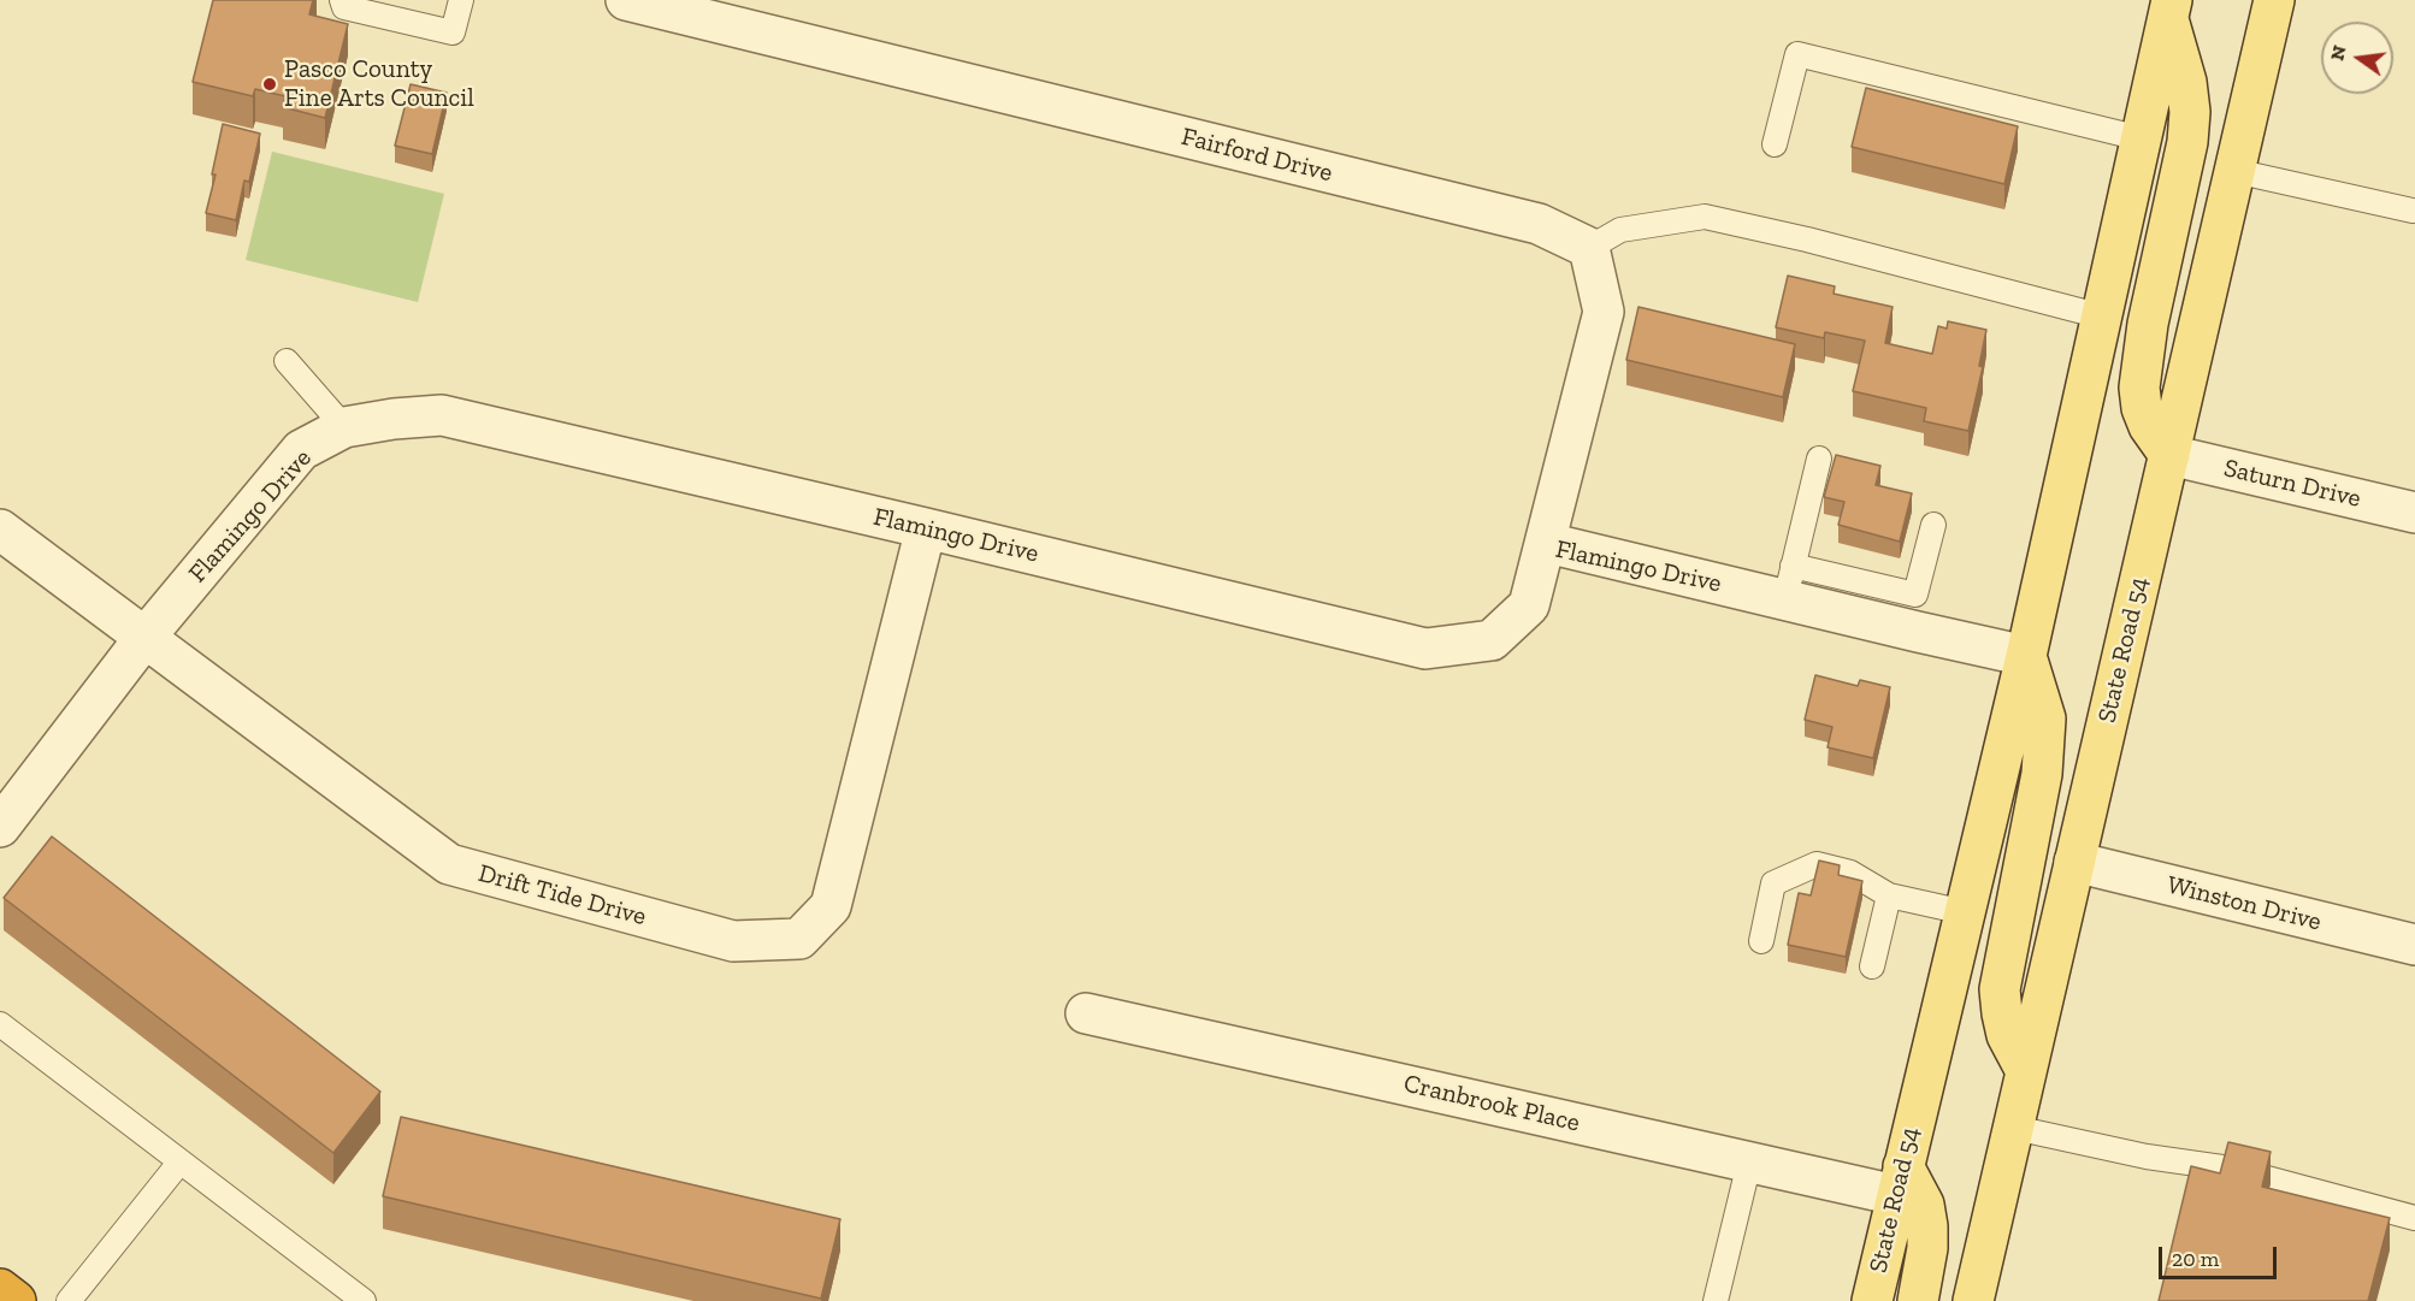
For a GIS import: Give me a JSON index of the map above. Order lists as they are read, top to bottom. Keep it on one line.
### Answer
{"streets":{"main road":["State Road 54"],"street":["Fairford Drive","Saturn Drive","Flamingo Drive","Drift Tide Drive","Winston Drive","Cranbrook Place"]},"crossings":[["Saturn Drive","State Road 54"],["Flamingo Drive","State Road 54"],["Flamingo Drive","Drift Tide Drive"],["State Road 54","Winston Drive"],["State Road 54","Cranbrook Place"]],"places":["Pasco County Fine Arts Council"],"scale_bar":"20 m","north":"left"}
